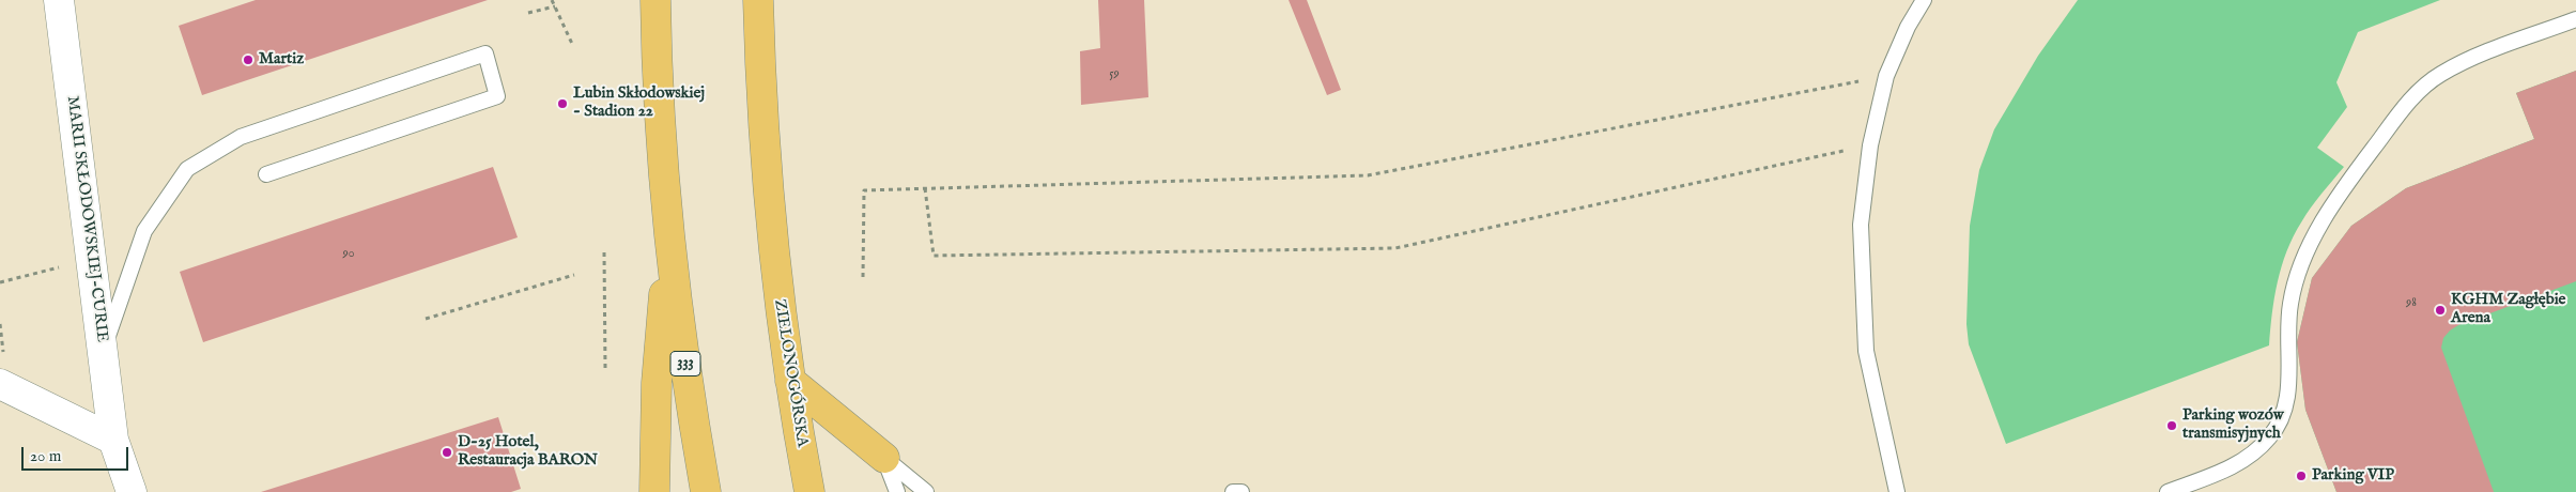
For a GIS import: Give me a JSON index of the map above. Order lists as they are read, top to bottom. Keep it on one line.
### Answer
{"streets":{"main road":["333","ZIELONOGÓRSKA"],"street":["MARII SKŁODOWSKIEJ-CURIE"]},"places":["Martiz","Lubin Skłodowskiej - Stadion 22","KGHM Zagłębie Arena","Parking wozów transmisyjnych","D-25 Hotel, Restauracja BARON","Parking VIP"],"house_numbers":["59","90","98"],"scale_bar":"20 m"}
